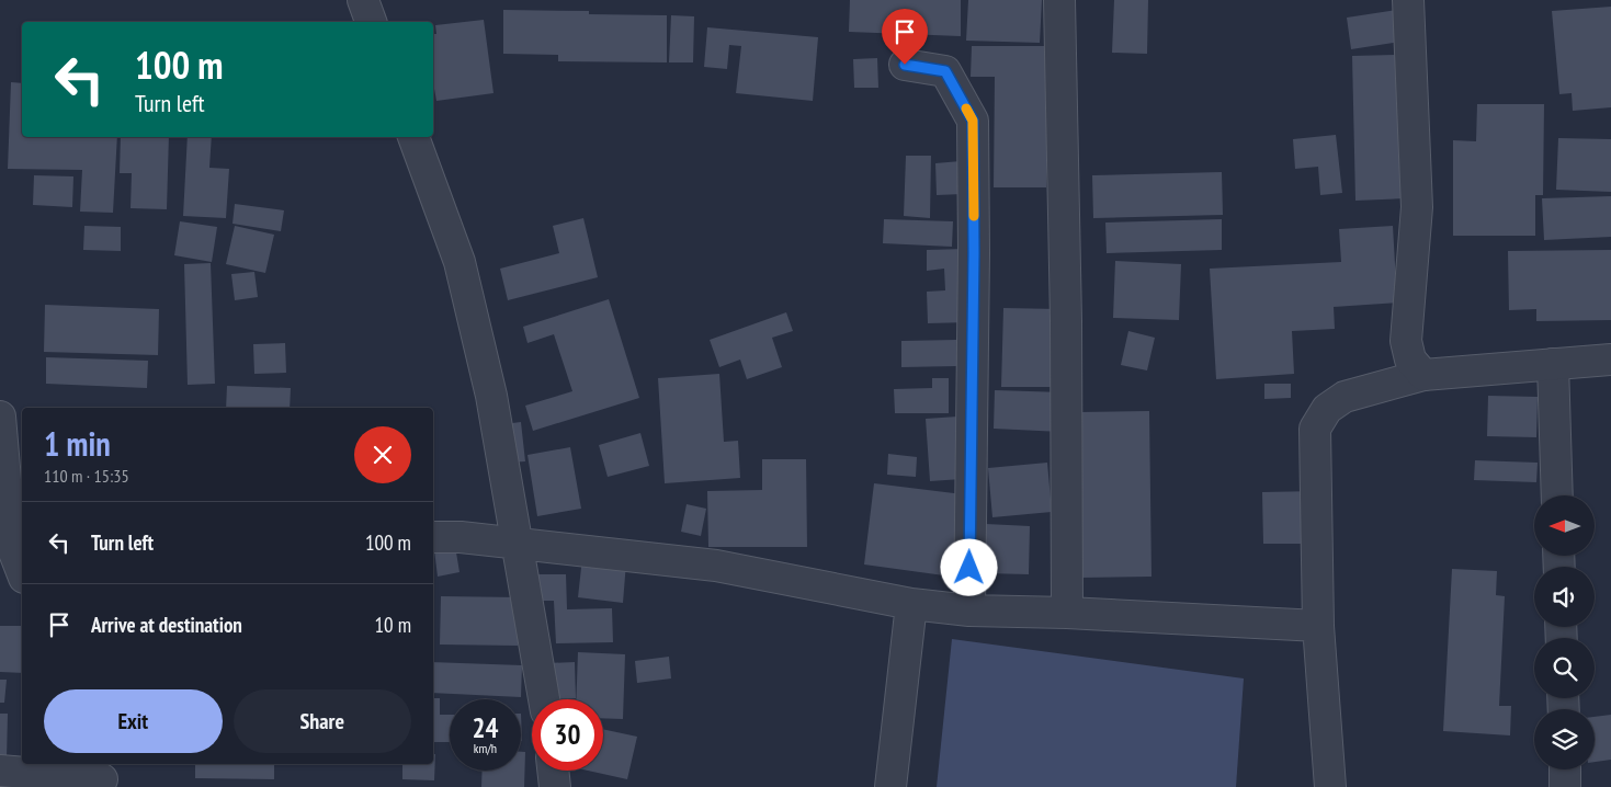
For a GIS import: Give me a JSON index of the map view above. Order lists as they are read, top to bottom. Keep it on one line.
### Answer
{"north":"left","page":{"turn":["100 m","Turn left"],"heading":["1 min","110 m · 15:35"],"list":[{"name":"Turn left","value":"100 m"},{"name":"Arrive at destination","value":"10 m"}],"buttons":["Exit","Share"],"speed":"24 km/h","limit":"30"}}
